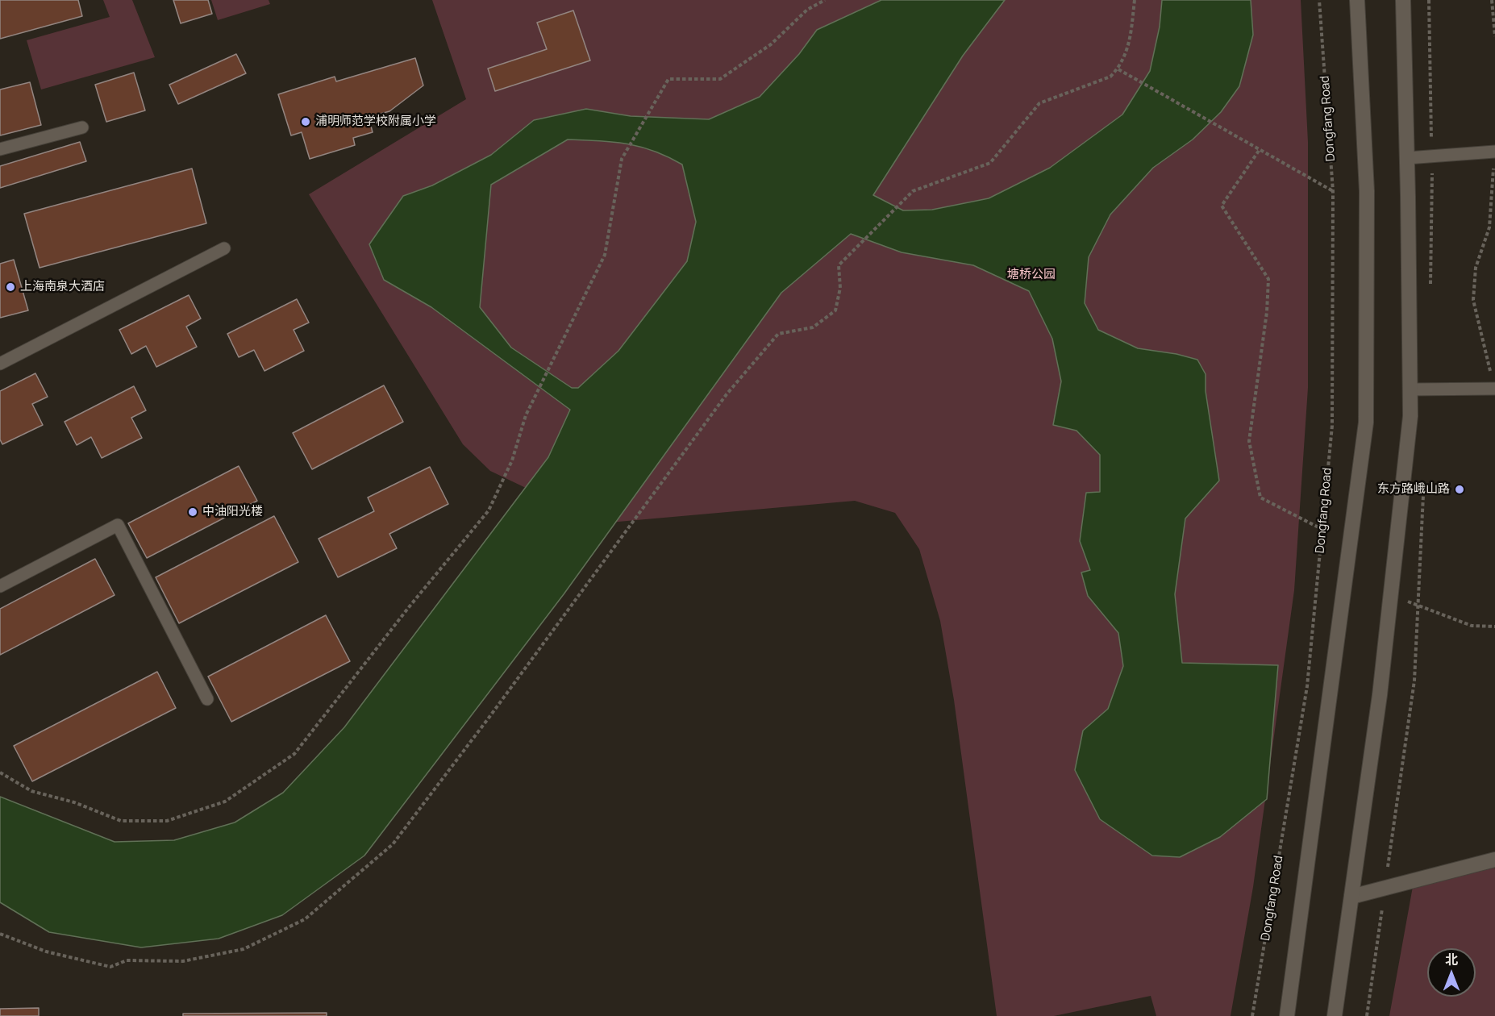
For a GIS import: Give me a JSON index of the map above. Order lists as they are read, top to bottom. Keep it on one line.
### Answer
{"streets":{"path":["Dongfang Road"]},"parks":["塘桥公园"],"places":["浦明师范学校附属小学","上海南泉大酒店","东方路峨山路","中油阳光楼"],"north":"top"}
